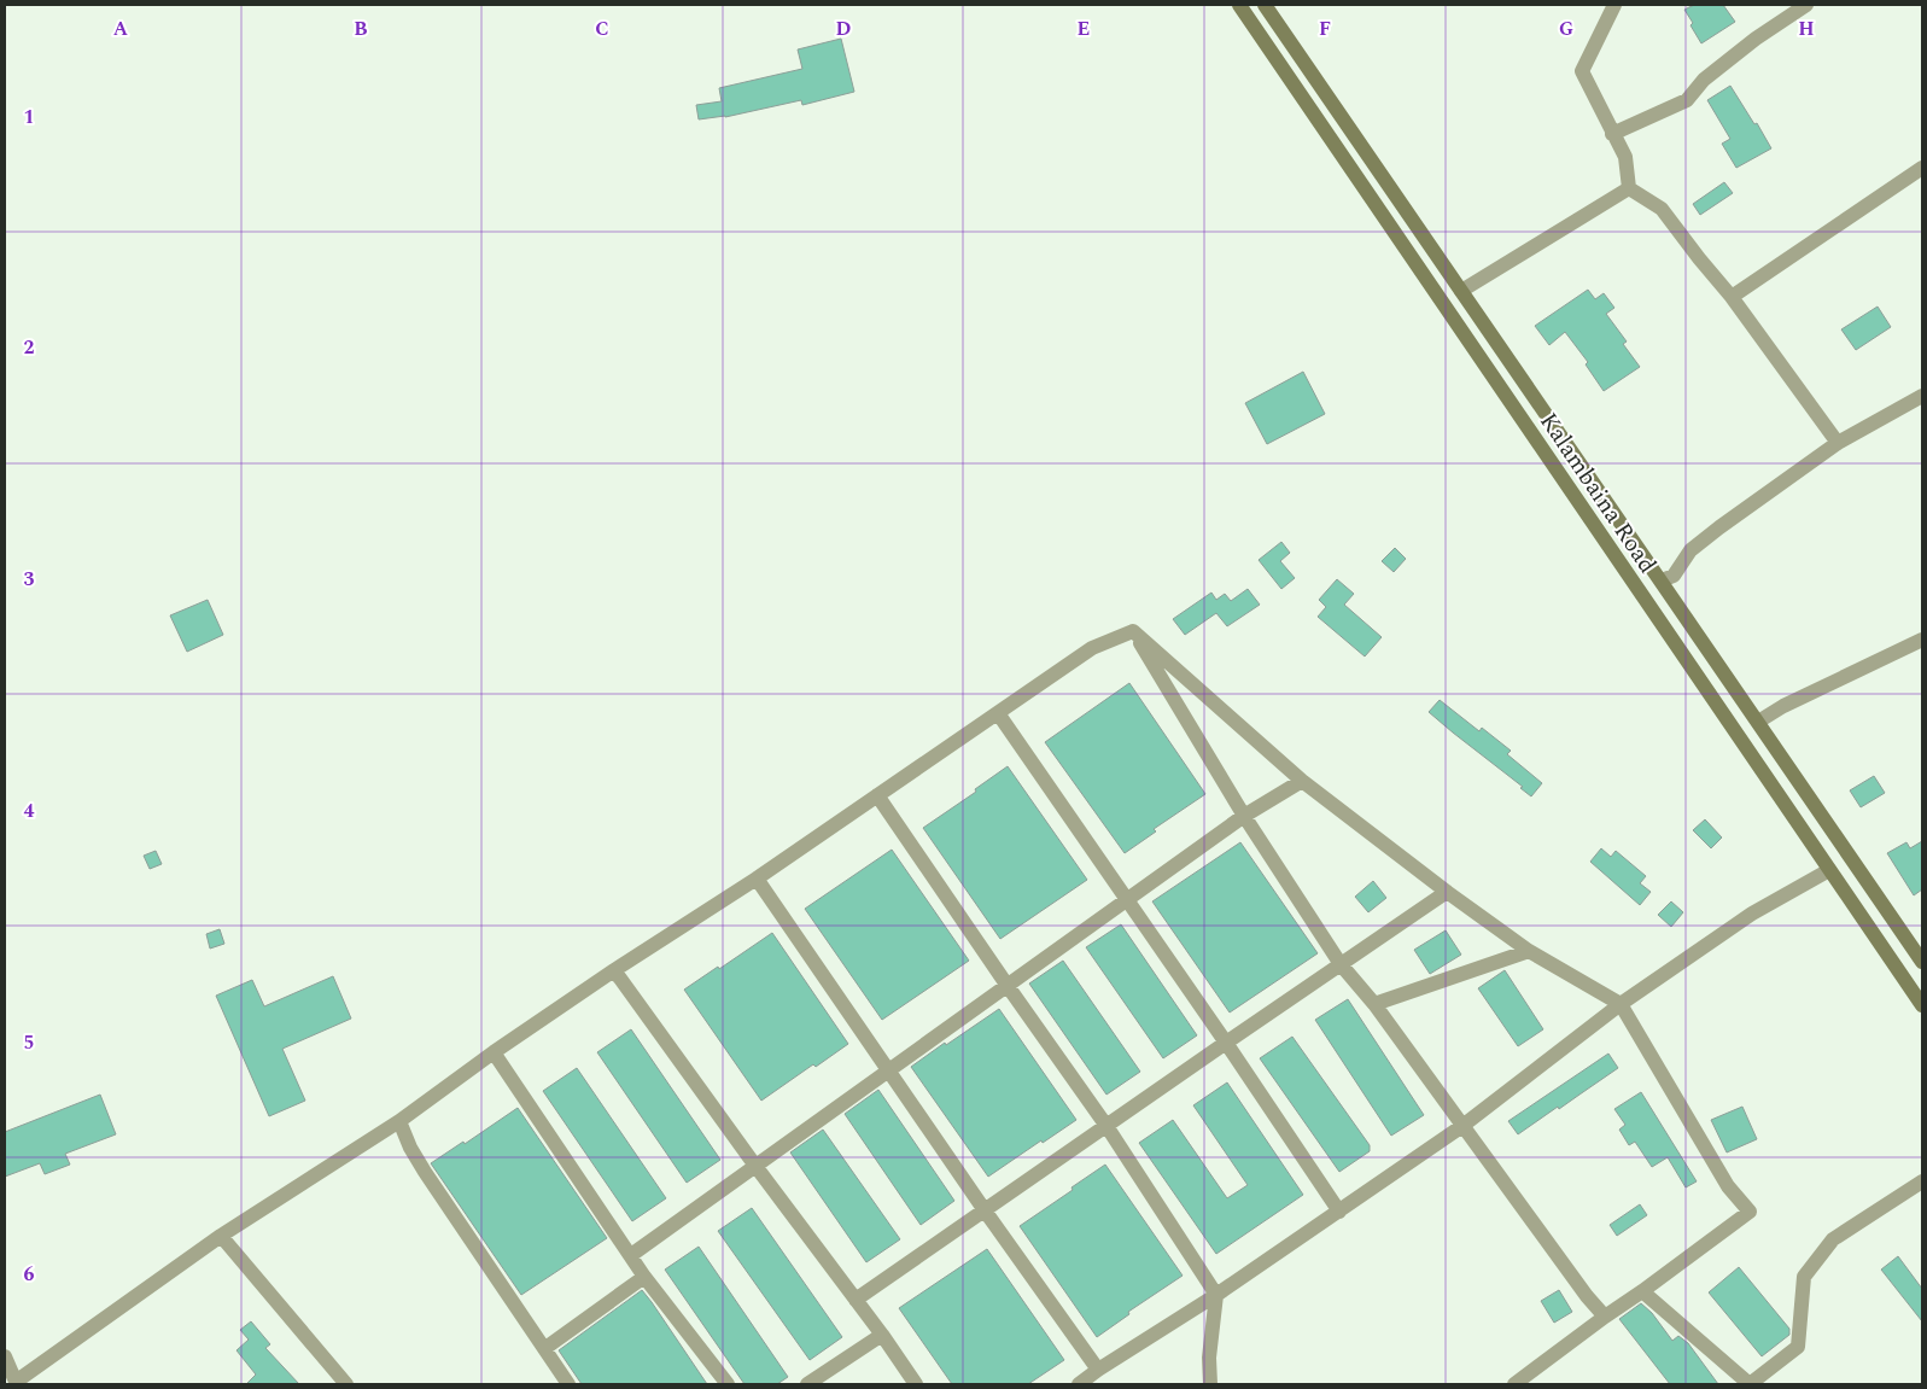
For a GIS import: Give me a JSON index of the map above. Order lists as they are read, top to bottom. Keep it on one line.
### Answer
{"streets":{"main road":["Kalambaina Road"]},"grid":{"columns":["A","B","C","D","E","F","G","H"],"rows":["1","2","3","4","5","6"]}}
